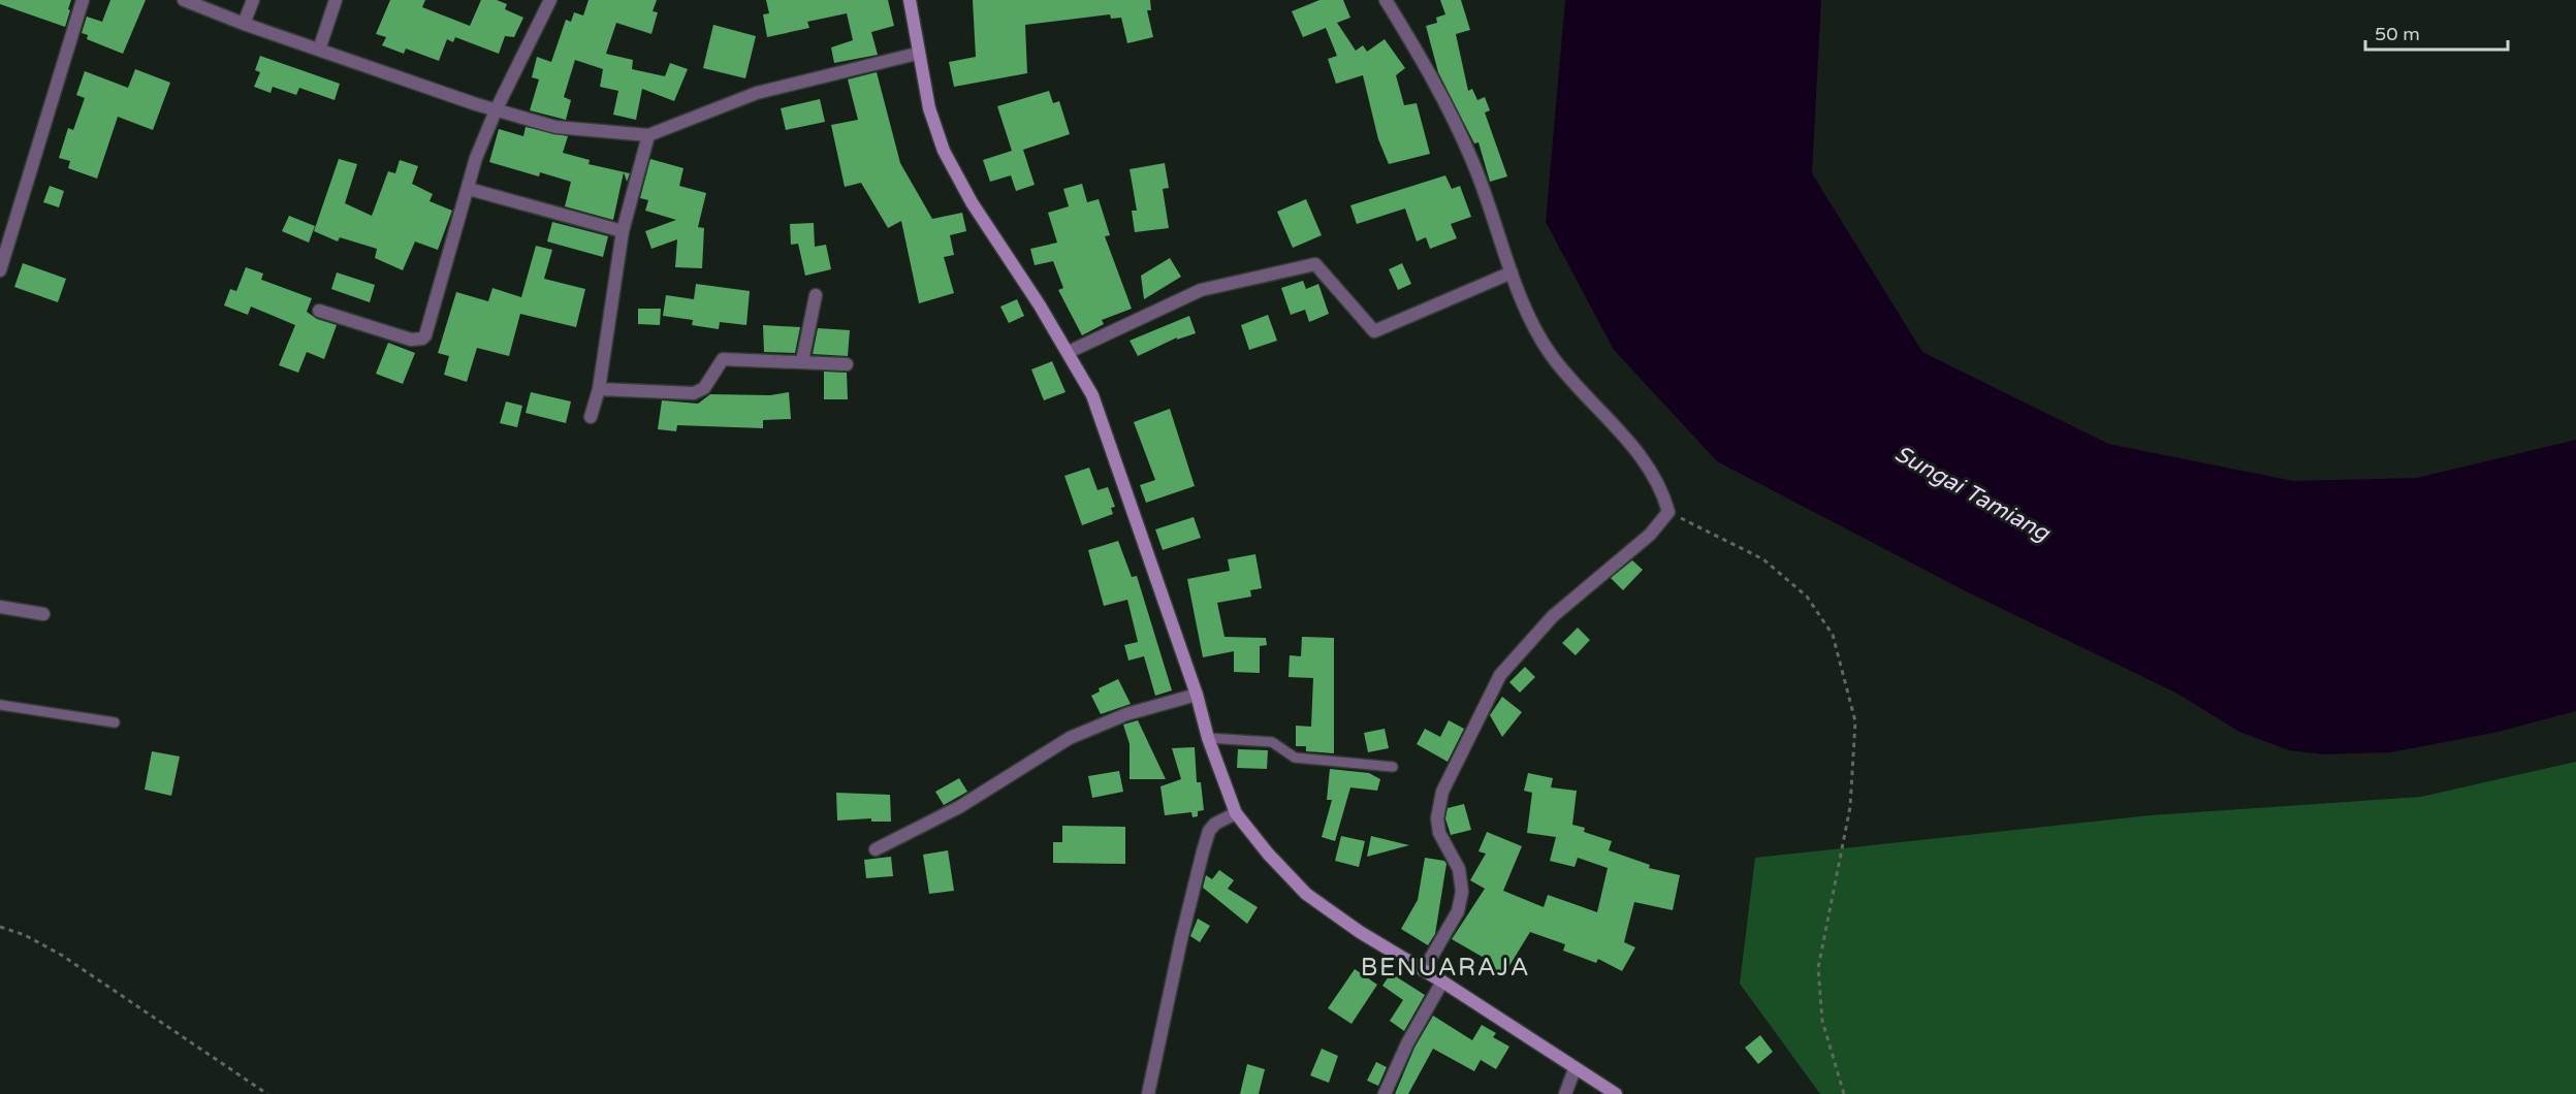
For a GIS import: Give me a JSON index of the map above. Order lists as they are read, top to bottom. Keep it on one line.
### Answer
{"districts":["BENUARAJA"],"water":["Sungai Tamiang"],"scale_bar":"50 m"}
